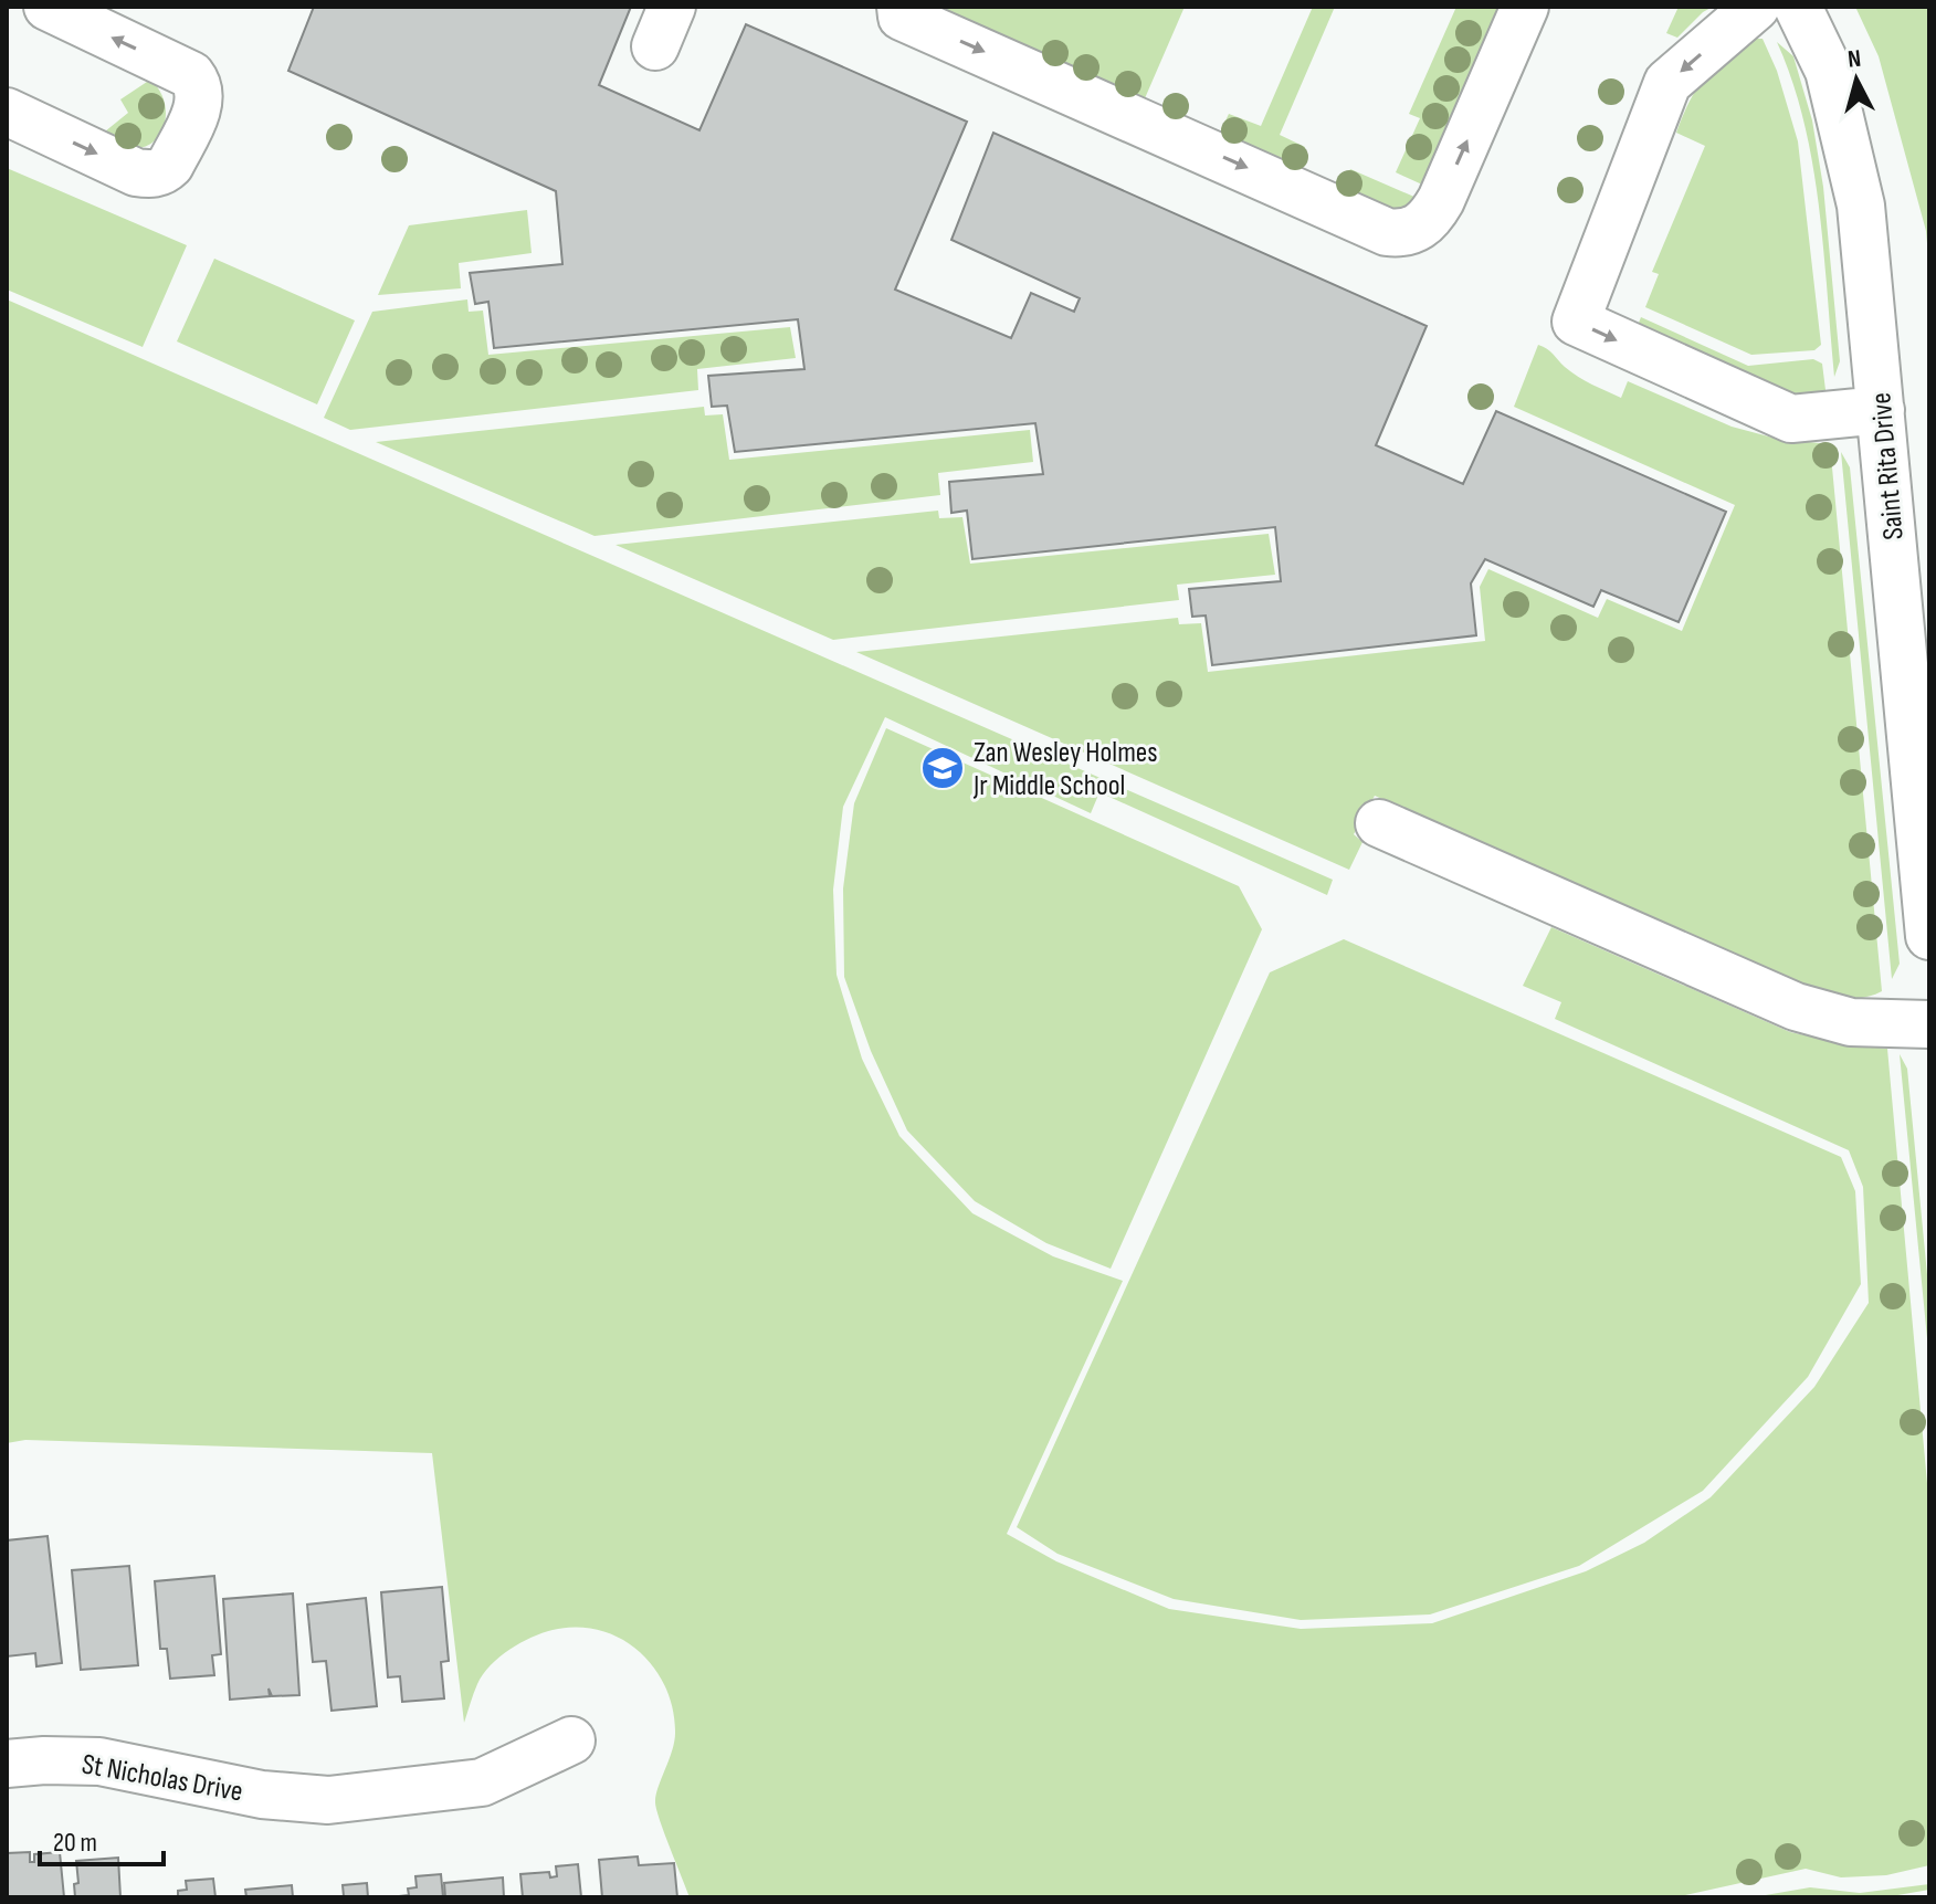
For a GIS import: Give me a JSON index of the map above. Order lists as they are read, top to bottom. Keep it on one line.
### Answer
{"streets":{"street":["Saint Rita Drive","St Nicholas Drive"]},"places":{"school or university":["Zan Wesley Holmes Jr Middle School"]},"scale_bar":"20 m","north":"top"}
